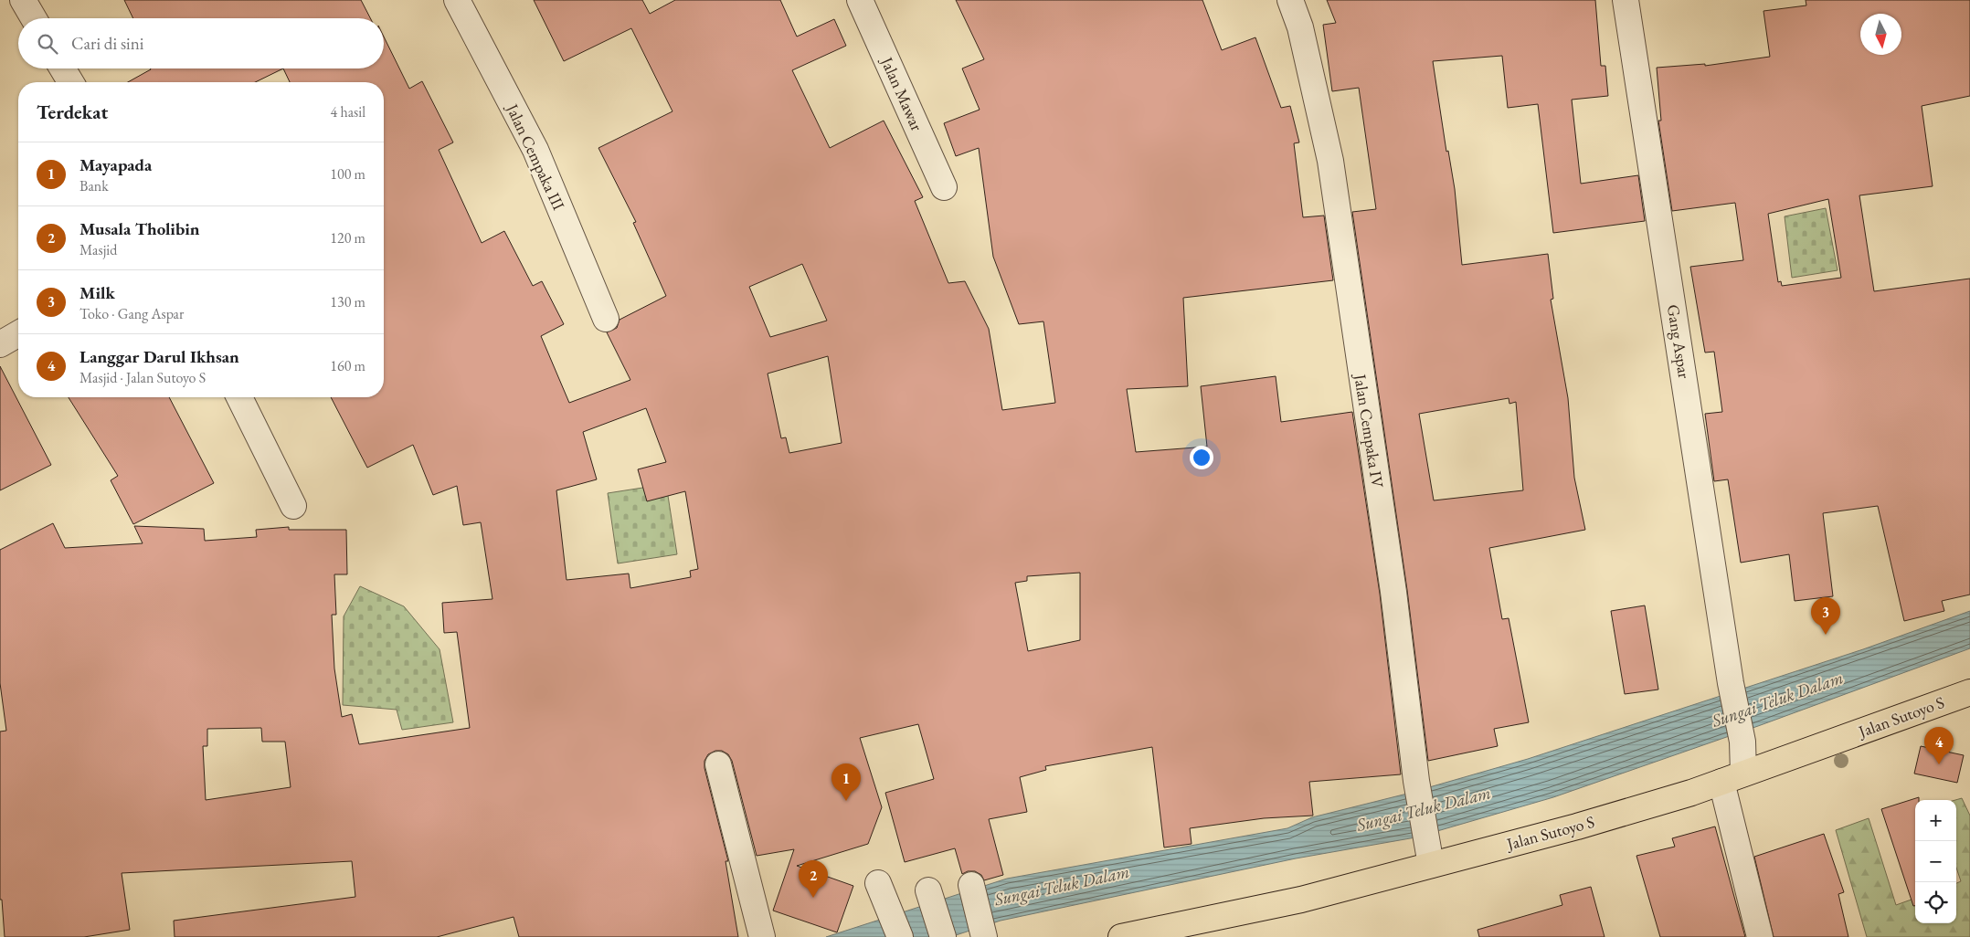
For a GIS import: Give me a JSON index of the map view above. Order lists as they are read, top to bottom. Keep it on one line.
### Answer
{"streets":{"highway":["Jalan Sutoyo S"],"street":["Jalan Mawar","Jalan Cempaka III","Gang Aspar","Jalan Cempaka IV"]},"crossings":[["Gang Aspar","Jalan Sutoyo S"],["Jalan Cempaka IV","Jalan Sutoyo S"]],"water":["Sungai Teluk Dalam"],"north":"bottom","page":{"search":"Cari di sini","heading":["Terdekat","4 hasil"],"list":[{"mark":"1","name":"Mayapada","note":"Bank","value":"100 m"},{"mark":"2","name":"Musala Tholibin","note":"Masjid","value":"120 m"},{"mark":"3","name":"Milk","note":"Toko · Gang Aspar","value":"130 m"},{"mark":"4","name":"Langgar Darul Ikhsan","note":"Masjid · Jalan Sutoyo S","value":"160 m"}],"pins":["3","4","1","2"],"map_buttons":["+","−"]}}
